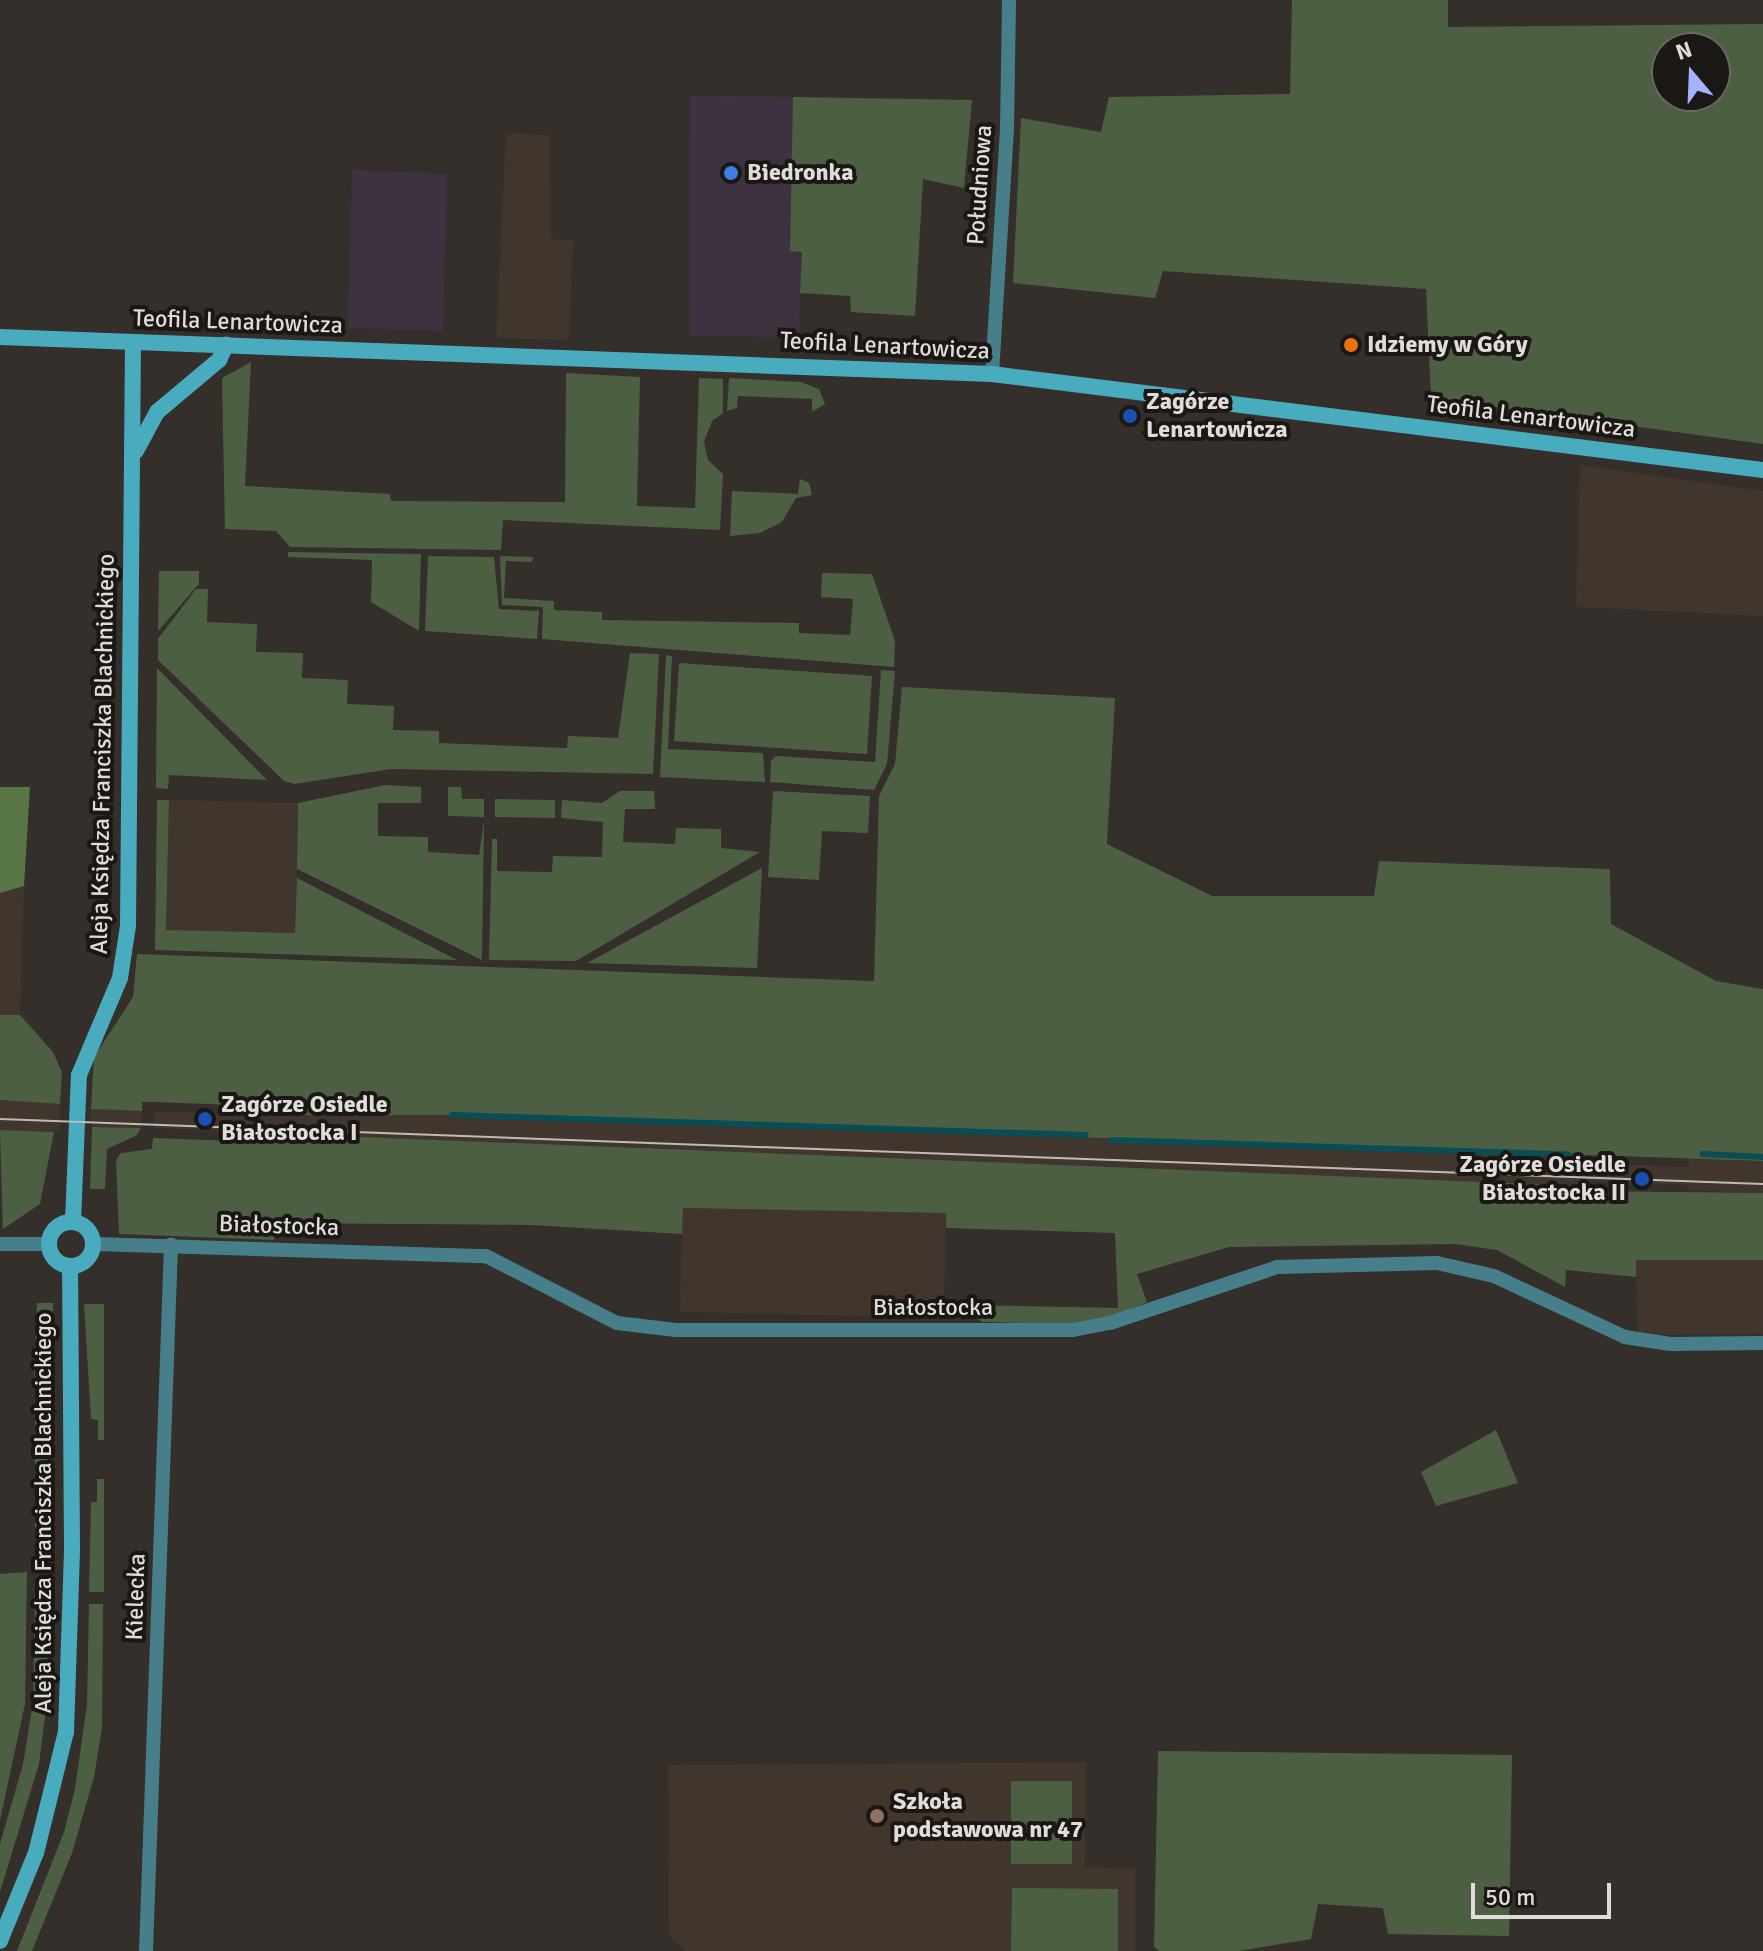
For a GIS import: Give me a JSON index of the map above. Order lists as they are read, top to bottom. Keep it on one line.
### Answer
{"streets":{"street":["Południowa","Teofila Lenartowicza","Aleja Księdza Franciszka Blachnickiego","Białostocka","Kielecka"]},"crossings":[["Południowa","Teofila Lenartowicza"],["Teofila Lenartowicza","Aleja Księdza Franciszka Blachnickiego"],["Aleja Księdza Franciszka Blachnickiego","Białostocka"],["Białostocka","Kielecka"]],"places":["Biedronka","Idziemy w Góry","Zagórze Lenartowicza","Zagórze Osiedle Białostocka I","Zagórze Osiedle Białostocka II","Szkoła podstawowa nr 47"],"scale_bar":"50 m","north":"top"}
